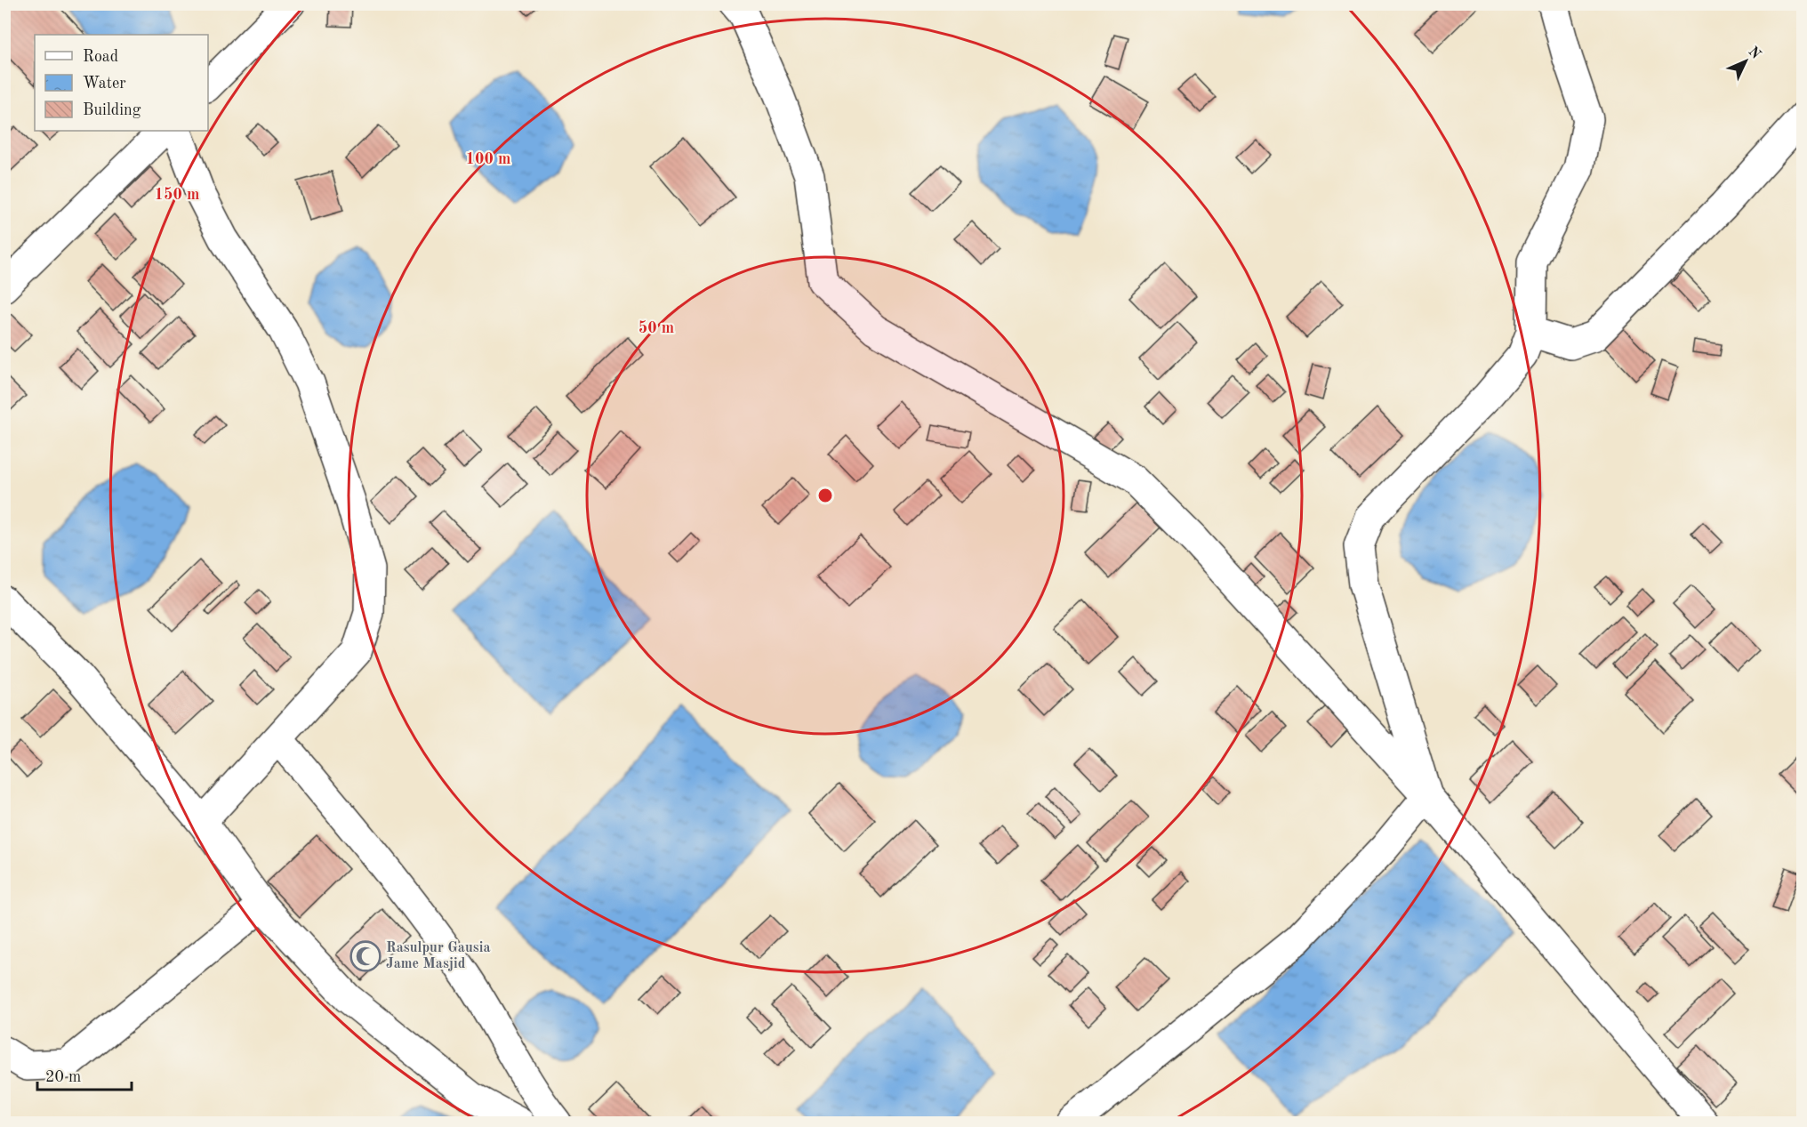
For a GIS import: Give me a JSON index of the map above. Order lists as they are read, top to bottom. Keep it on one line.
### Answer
{"places":{"mosque":["Rasulpur Gausia Jame Masjid"]},"legend":["Road","Water","Building"],"scale_bar":"20 m","north":"top right","rings":["100 m","150 m","50 m"]}
